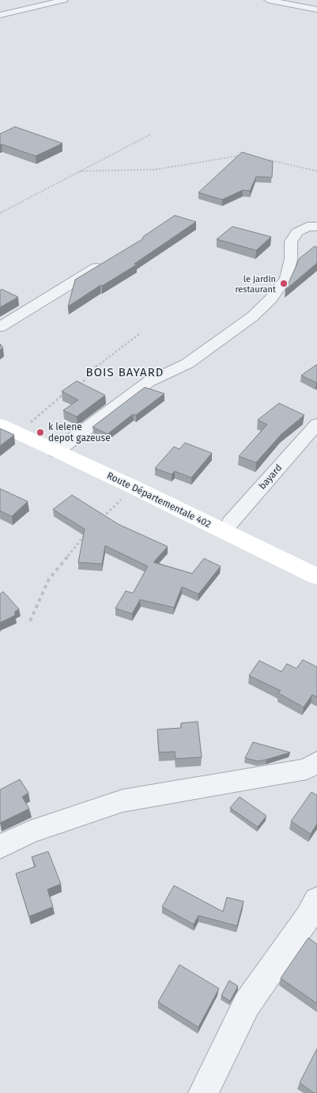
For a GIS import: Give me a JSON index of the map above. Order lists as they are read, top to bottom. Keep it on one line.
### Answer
{"streets":{"main road":["Route Départementale 402"],"street":["bayard"]},"crossings":[["bayard","Route Départementale 402"]],"districts":["BOIS BAYARD"],"places":["le jardin restaurant","k lelene depot gazeuse"]}
